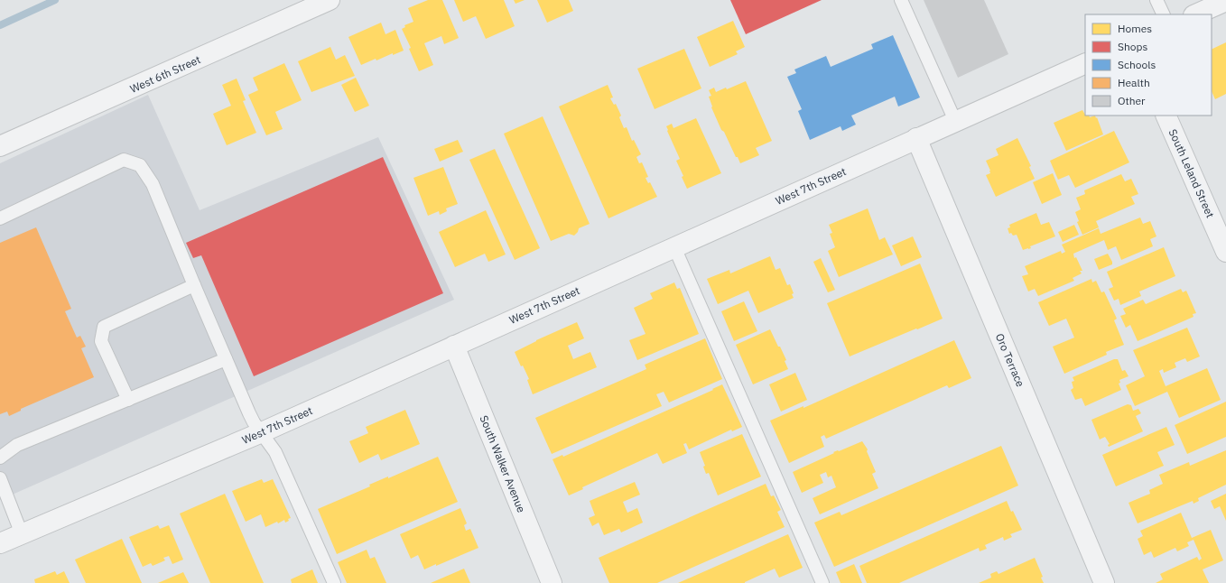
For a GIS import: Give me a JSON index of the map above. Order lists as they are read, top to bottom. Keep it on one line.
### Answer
{"streets":{"street":["West 6th Street","South Leland Street","West 7th Street","Oro Terrace","South Walker Avenue"]},"crossings":[["West 7th Street","Oro Terrace"],["West 7th Street","South Walker Avenue"]],"legend":["Homes","Shops","Schools","Health","Other"]}
